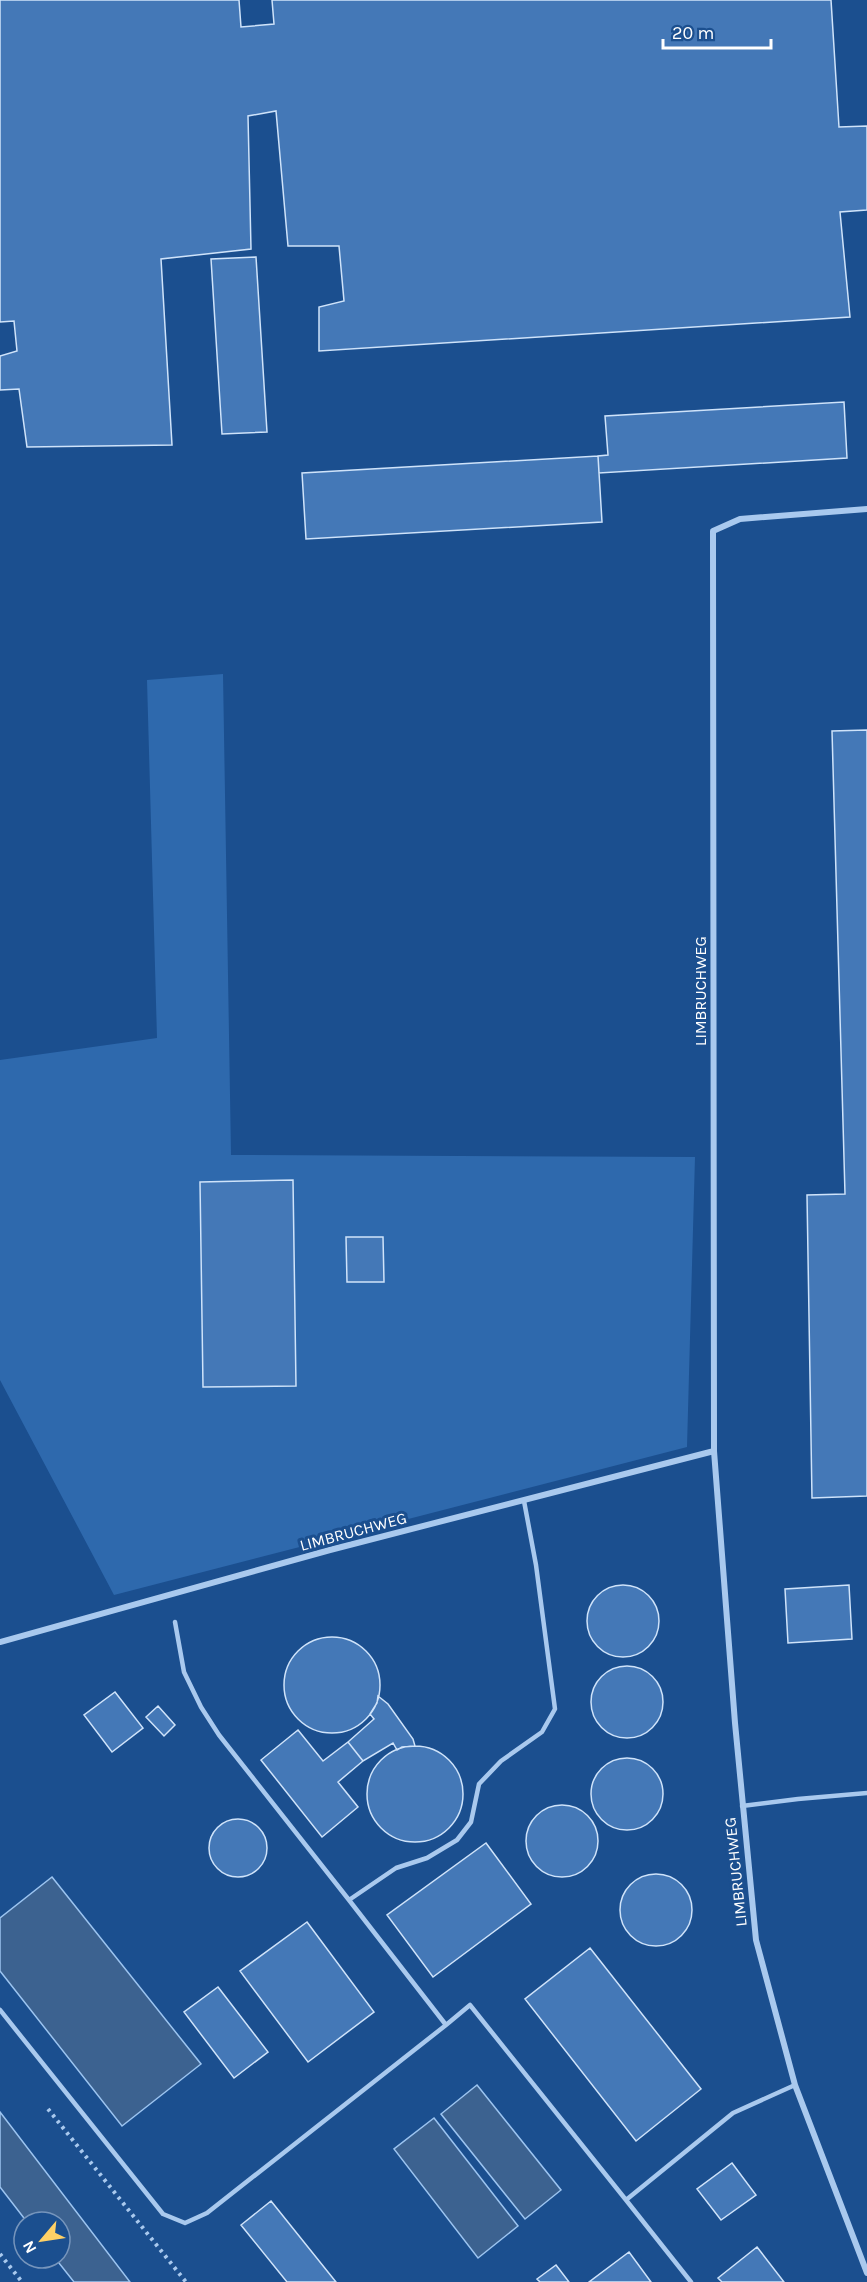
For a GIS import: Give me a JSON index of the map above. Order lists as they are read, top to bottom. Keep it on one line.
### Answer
{"streets":{"street":["LIMBRUCHWEG"]},"scale_bar":"20 m","north":"bottom left"}
